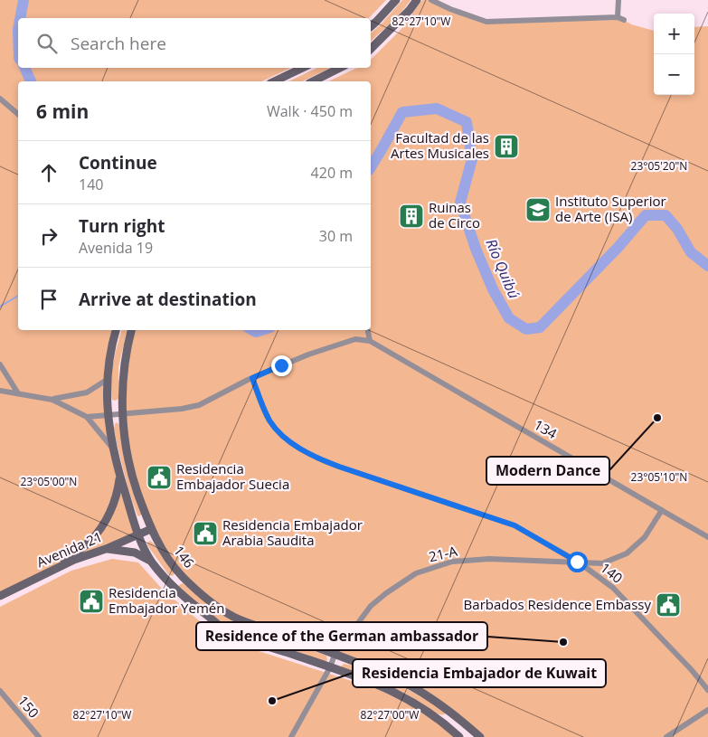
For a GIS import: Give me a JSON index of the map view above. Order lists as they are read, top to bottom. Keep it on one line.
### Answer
{"streets":{"main road":["Avenida 21","146"],"street":["134","21-A","140","150"]},"crossings":[["134","21-A"],["Avenida 21","146"],["21-A","146"],["21-A","140"]],"water":["Río Quibú"],"places":{"building":["Facultad de las Artes Musicales","Ruinas de Circo"],"school or university":["Instituto Superior de Arte (ISA)"],"other":["Modern Dance","Residence of the German ambassador","Residencia Embajador de Kuwait"],"public building":["Residencia Embajador Suecia","Residencia Embajador Arabia Saudita","Residencia Embajador Yemén","Barbados Residence Embassy"]},"page":{"map_buttons":["+","−"],"search":"Search here","heading":["6 min","Walk · 450 m"],"list":[["Continue","140","420 m"],["Turn right","Avenida 19","30 m"],"Arrive at destination"]},"coordinates":["82°27'10\"W","23°05'20\"N","23°05'10\"N","23°05'00\"N","82°27'00\"W"]}
